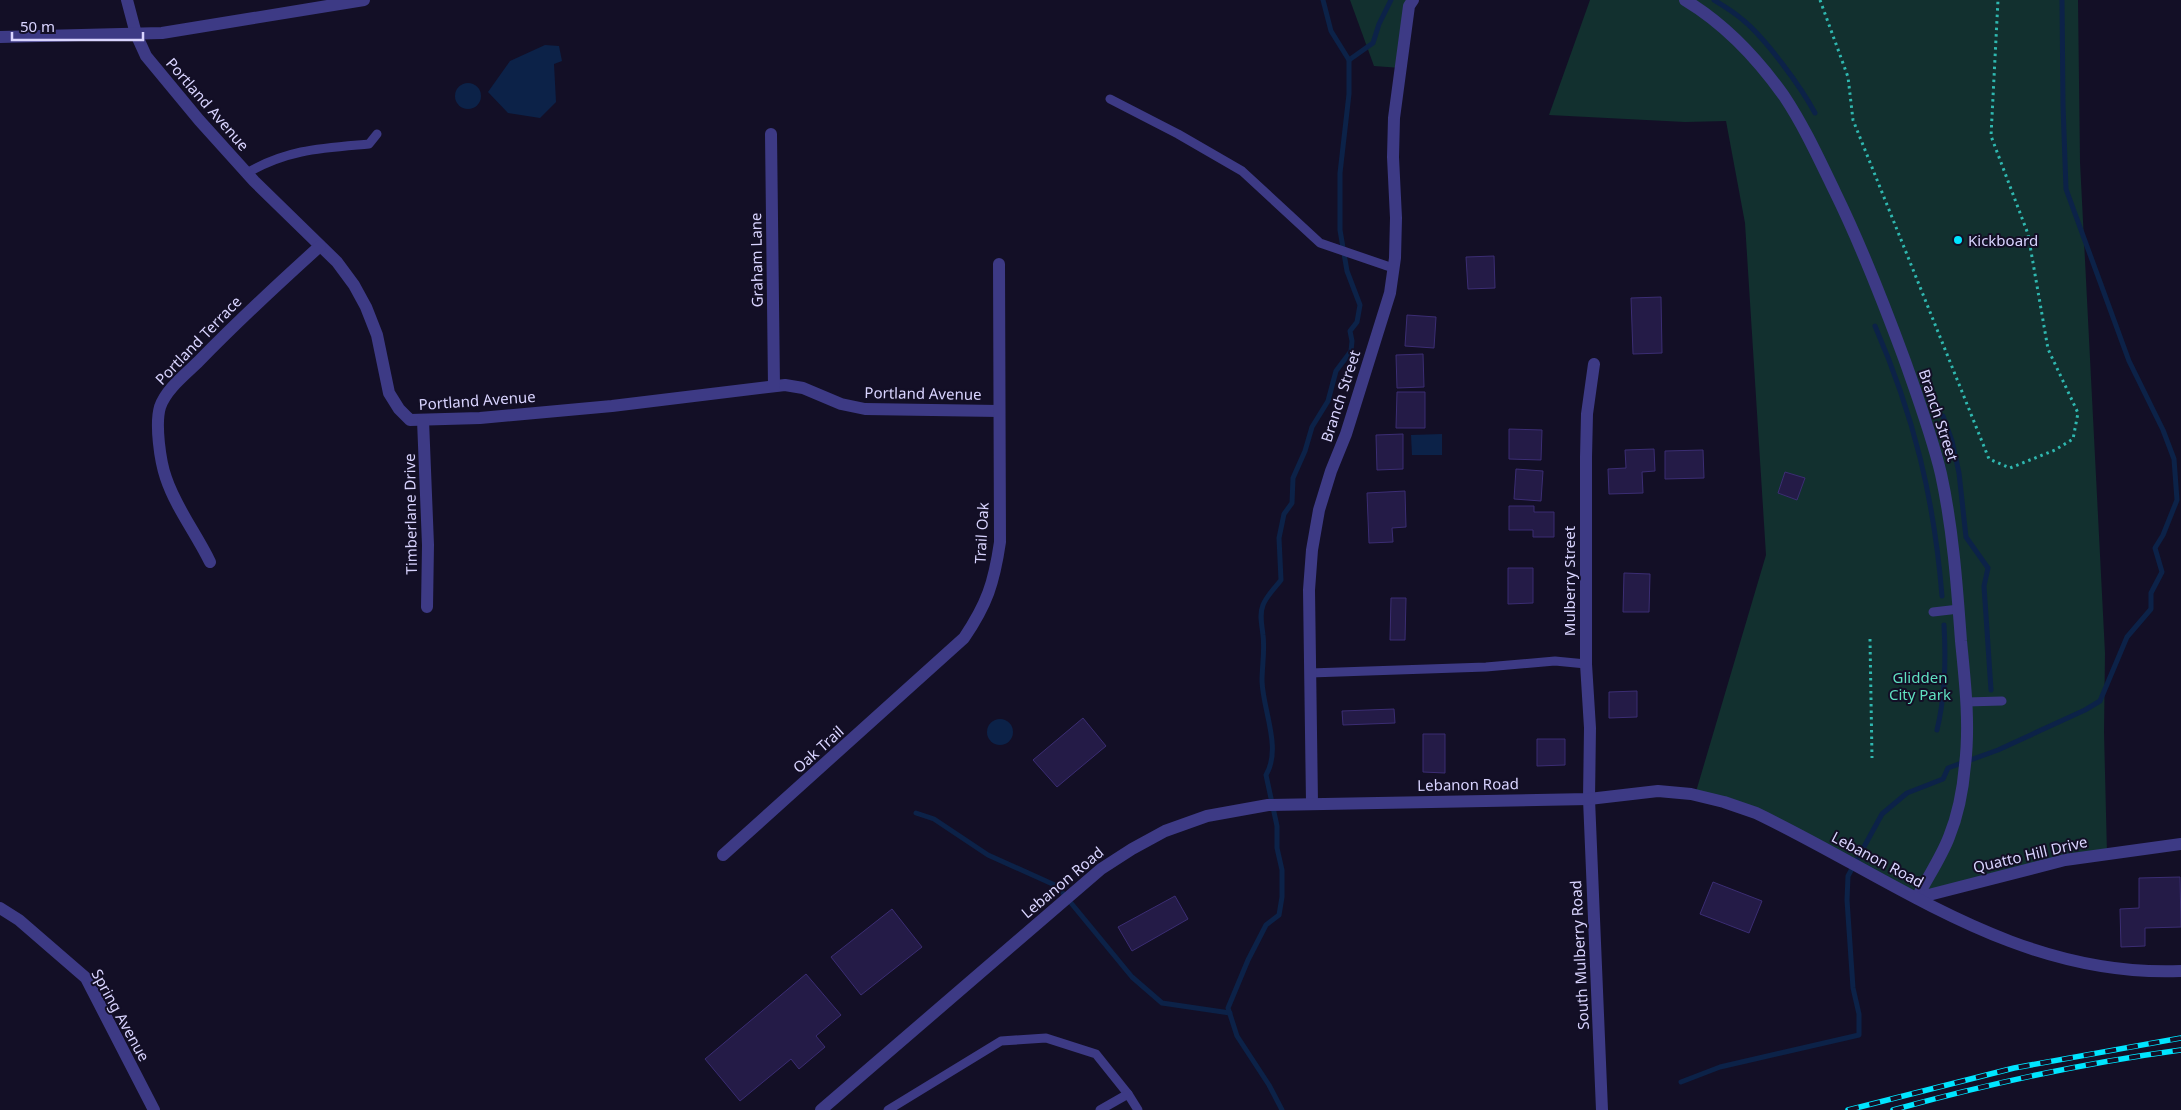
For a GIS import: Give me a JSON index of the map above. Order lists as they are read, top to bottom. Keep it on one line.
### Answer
{"streets":{"street":["Portland Avenue","Graham Lane","Portland Terrace","Branch Street","Timberlane Drive","Trail Oak","Mulberry Street","Oak Trail","Lebanon Road","Quatto Hill Drive","South Mulberry Road","Spring Avenue"]},"crossings":[["Portland Avenue","Graham Lane"],["Portland Avenue","Portland Terrace"],["Portland Avenue","Timberlane Drive"],["Portland Avenue","Trail Oak"],["Branch Street","Lebanon Road"],["Branch Street","Quatto Hill Drive"],["Trail Oak","Oak Trail"],["Mulberry Street","Lebanon Road"],["Mulberry Street","South Mulberry Road"],["Lebanon Road","Quatto Hill Drive"],["Lebanon Road","South Mulberry Road"]],"parks":["Glidden City Park"],"places":["Kickboard"],"scale_bar":"50 m"}
